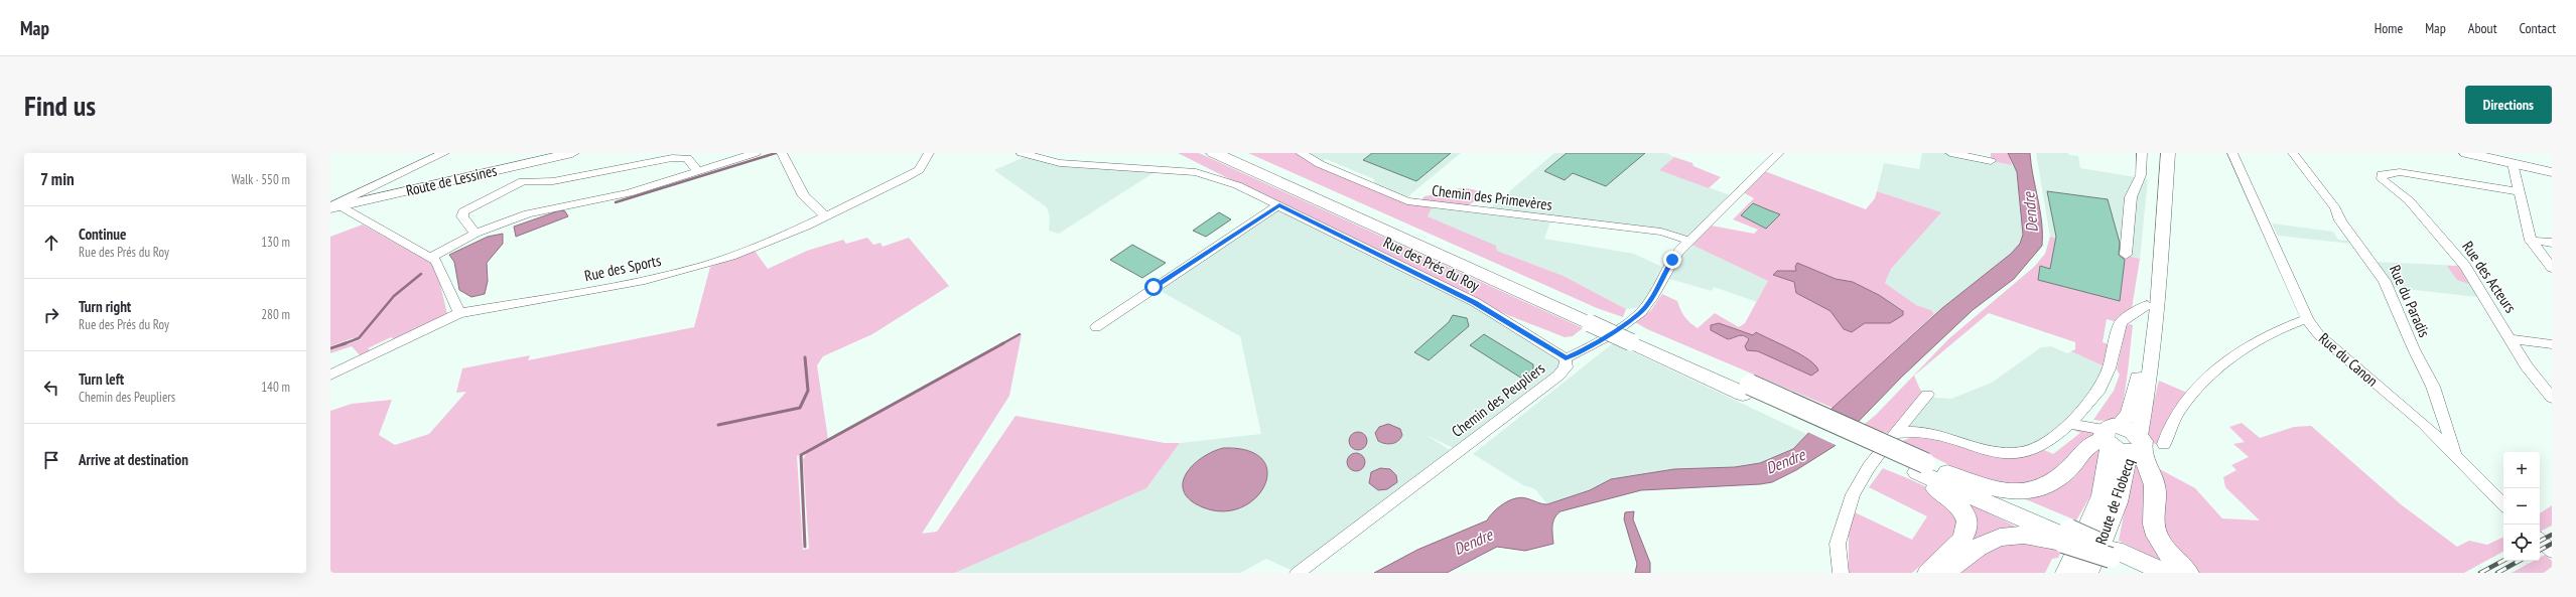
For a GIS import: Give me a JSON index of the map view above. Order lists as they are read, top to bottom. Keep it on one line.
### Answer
{"streets":{"highway":["Route de Flobecq"],"main road":["Route de Lessines"],"street":["Chemin des Primevères","Rue des Prés du Roy","Rue des Sports","Rue des Acteurs","Rue du Paradis","Rue du Canon","Chemin des Peupliers"]},"crossings":[["Rue des Prés du Roy","Chemin des Peupliers"],["Rue du Paradis","Rue du Canon"]],"water":["Dendre"],"page":{"header":"Map","nav":["Home","Map","About","Contact"],"buttons":"Directions","title":"Find us","heading":["7 min","Walk · 550 m"],"list":[["Continue","Rue des Prés du Roy","130 m"],["Turn right","Rue des Prés du Roy","280 m"],["Turn left","Chemin des Peupliers","140 m"],"Arrive at destination"],"map_buttons":["+","−"]}}
